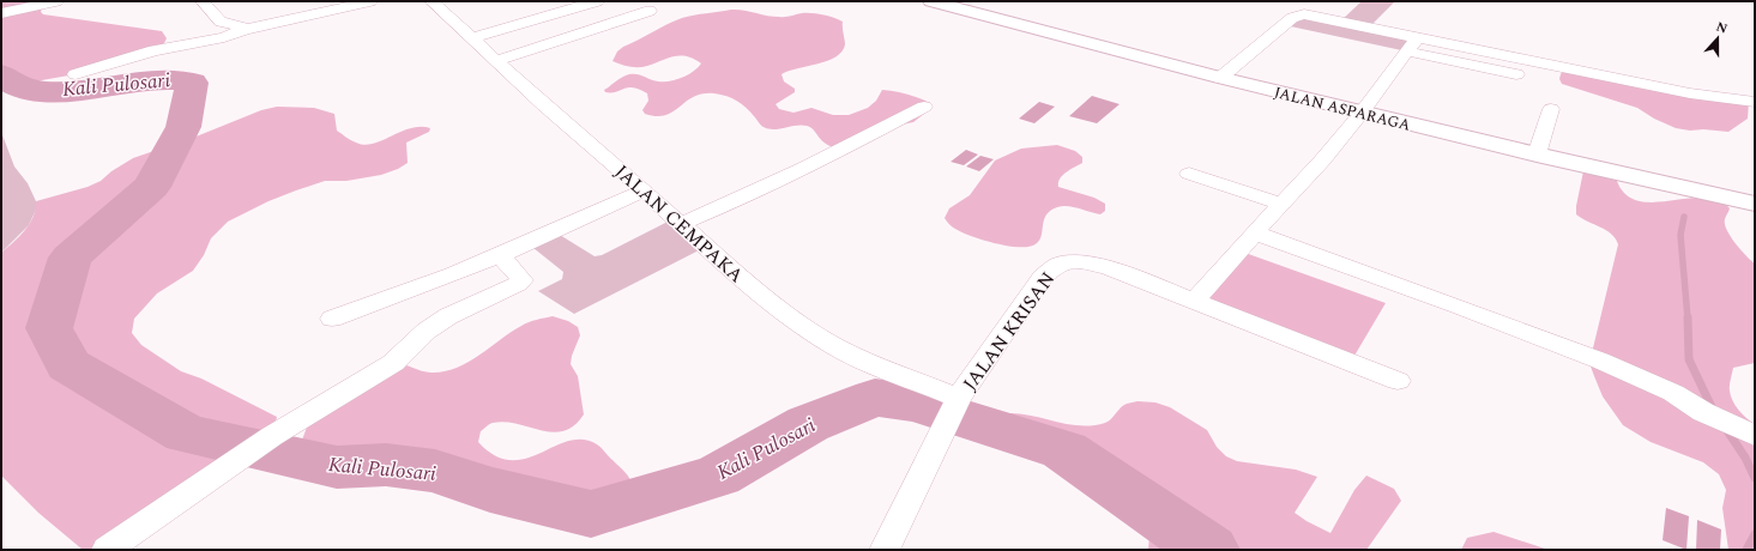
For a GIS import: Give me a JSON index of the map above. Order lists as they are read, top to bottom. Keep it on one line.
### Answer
{"streets":{"street":["JALAN ASPARAGA","JALAN CEMPAKA","JALAN KRISAN"]},"crossings":[["JALAN CEMPAKA","JALAN KRISAN"]],"water":["Kali Pulosari"],"north":"top"}
